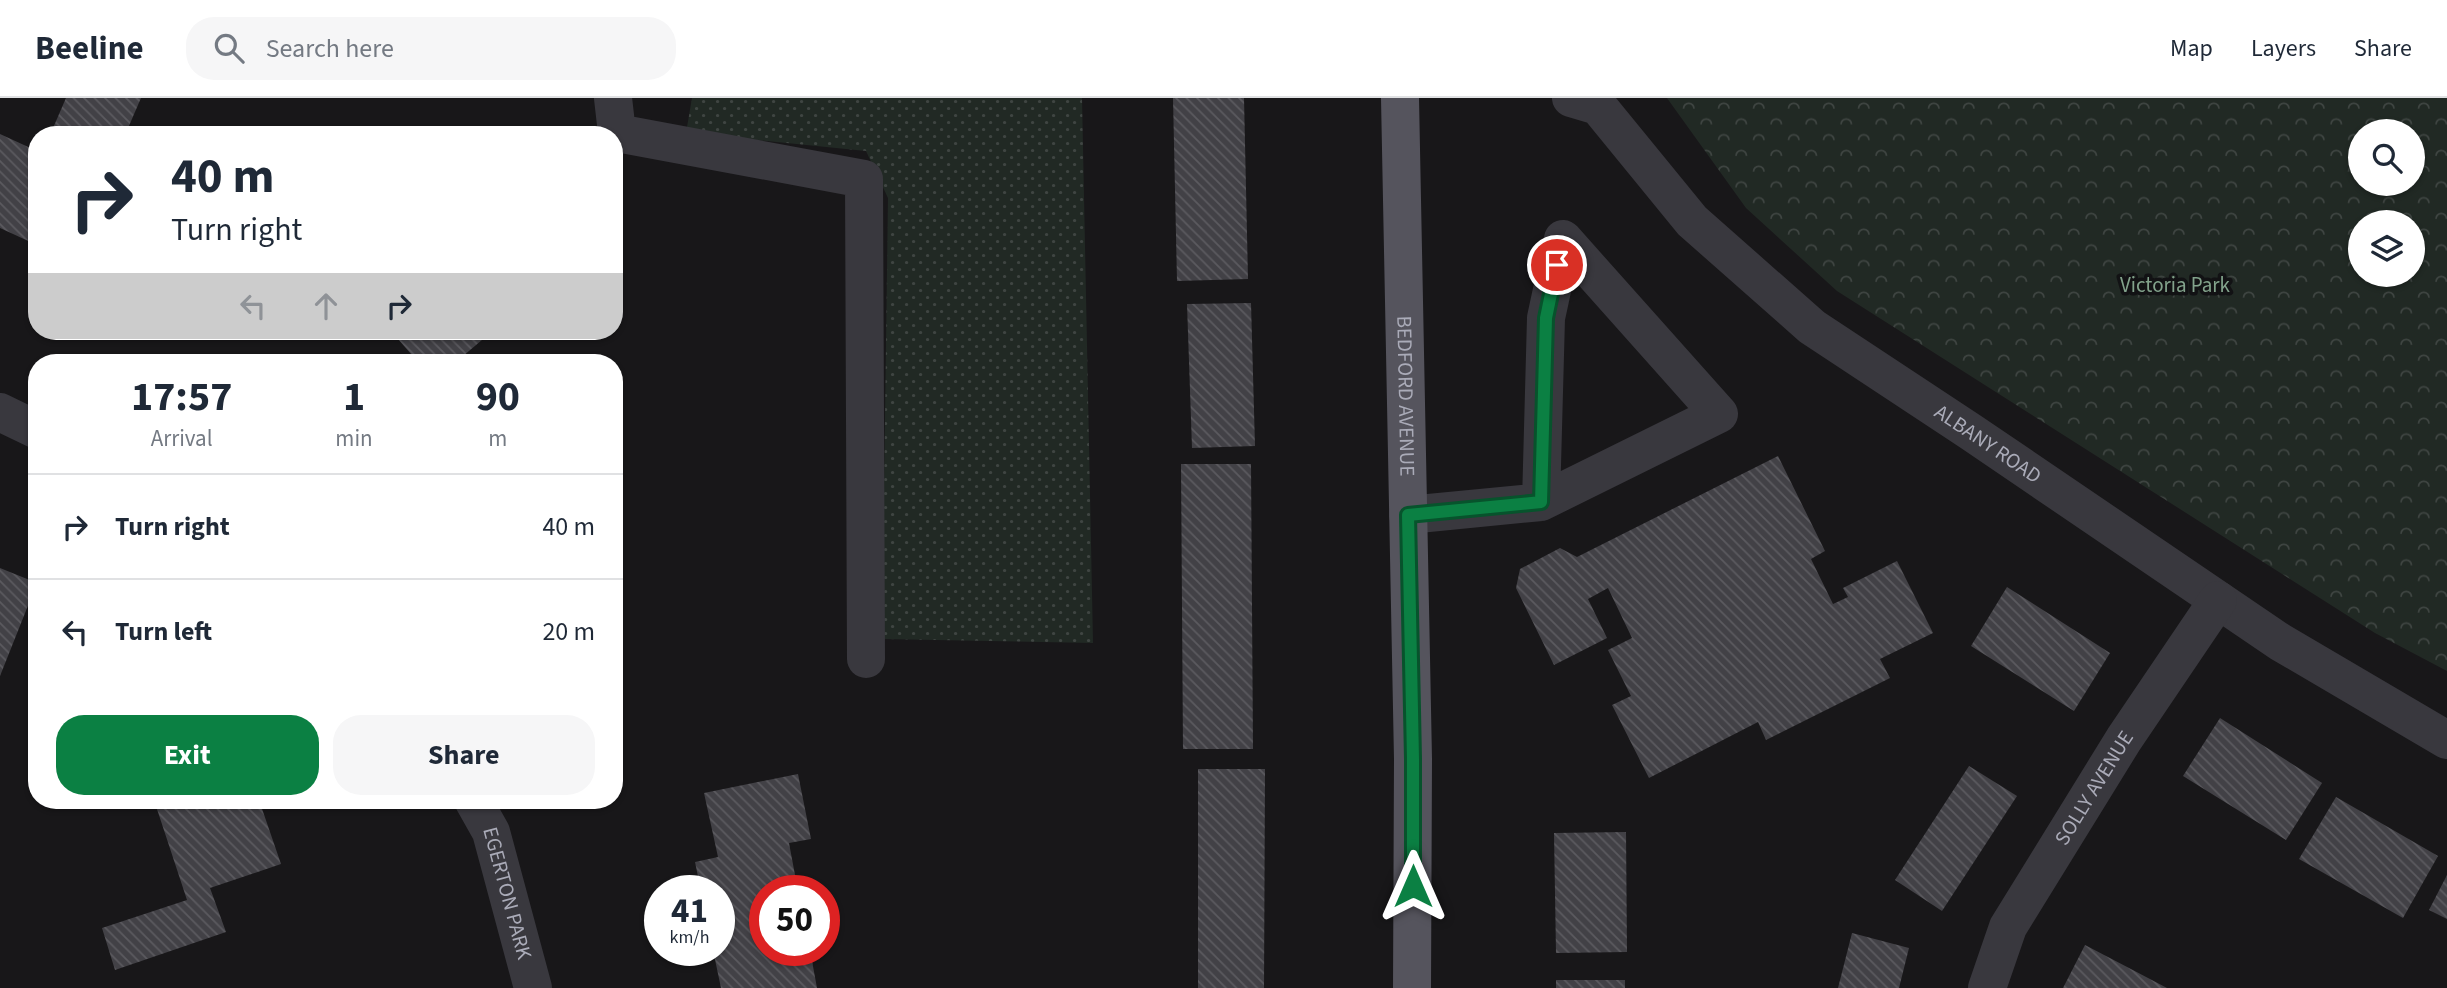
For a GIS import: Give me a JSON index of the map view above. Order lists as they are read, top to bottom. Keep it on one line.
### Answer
{"streets":{"main road":["BEDFORD AVENUE"],"street":["ALBANY ROAD","SOLLY AVENUE","EGERTON PARK"]},"crossings":[["ALBANY ROAD","SOLLY AVENUE"]],"parks":["Victoria Park"],"page":{"header":"Beeline","search":"Search here","nav":["Map","Layers","Share"],"turn":["40 m","Turn right"],"eta":["17:57","Arrival","1","min","90","m"],"list":[{"name":"Turn right","value":"40 m"},{"name":"Turn left","value":"20 m"}],"buttons":["Exit","Share"],"speed":"41 km/h","limit":"50"}}
